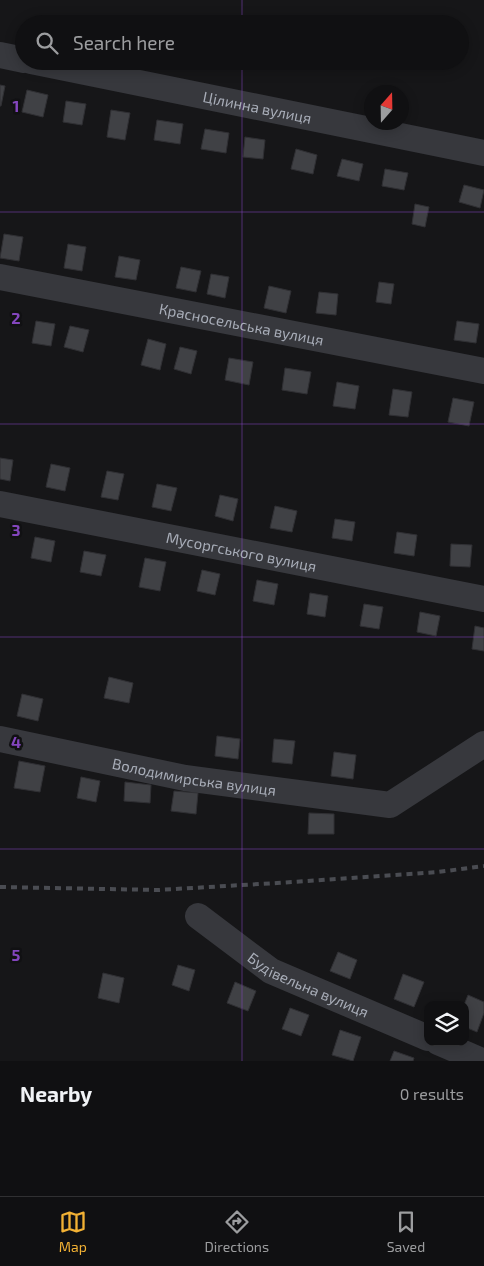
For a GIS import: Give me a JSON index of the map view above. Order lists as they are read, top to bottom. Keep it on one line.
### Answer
{"streets":{"street":["Цілинна вулиця","Красносельська вулиця","Мусоргського вулиця","Володимирська вулиця","Будівельна вулиця"]},"north":"top","page":{"search":"Search here","heading":["Nearby","0 results"],"nav":["Map","Directions","Saved"]},"grid":{"rows":["1","2","3","4","5"]}}
